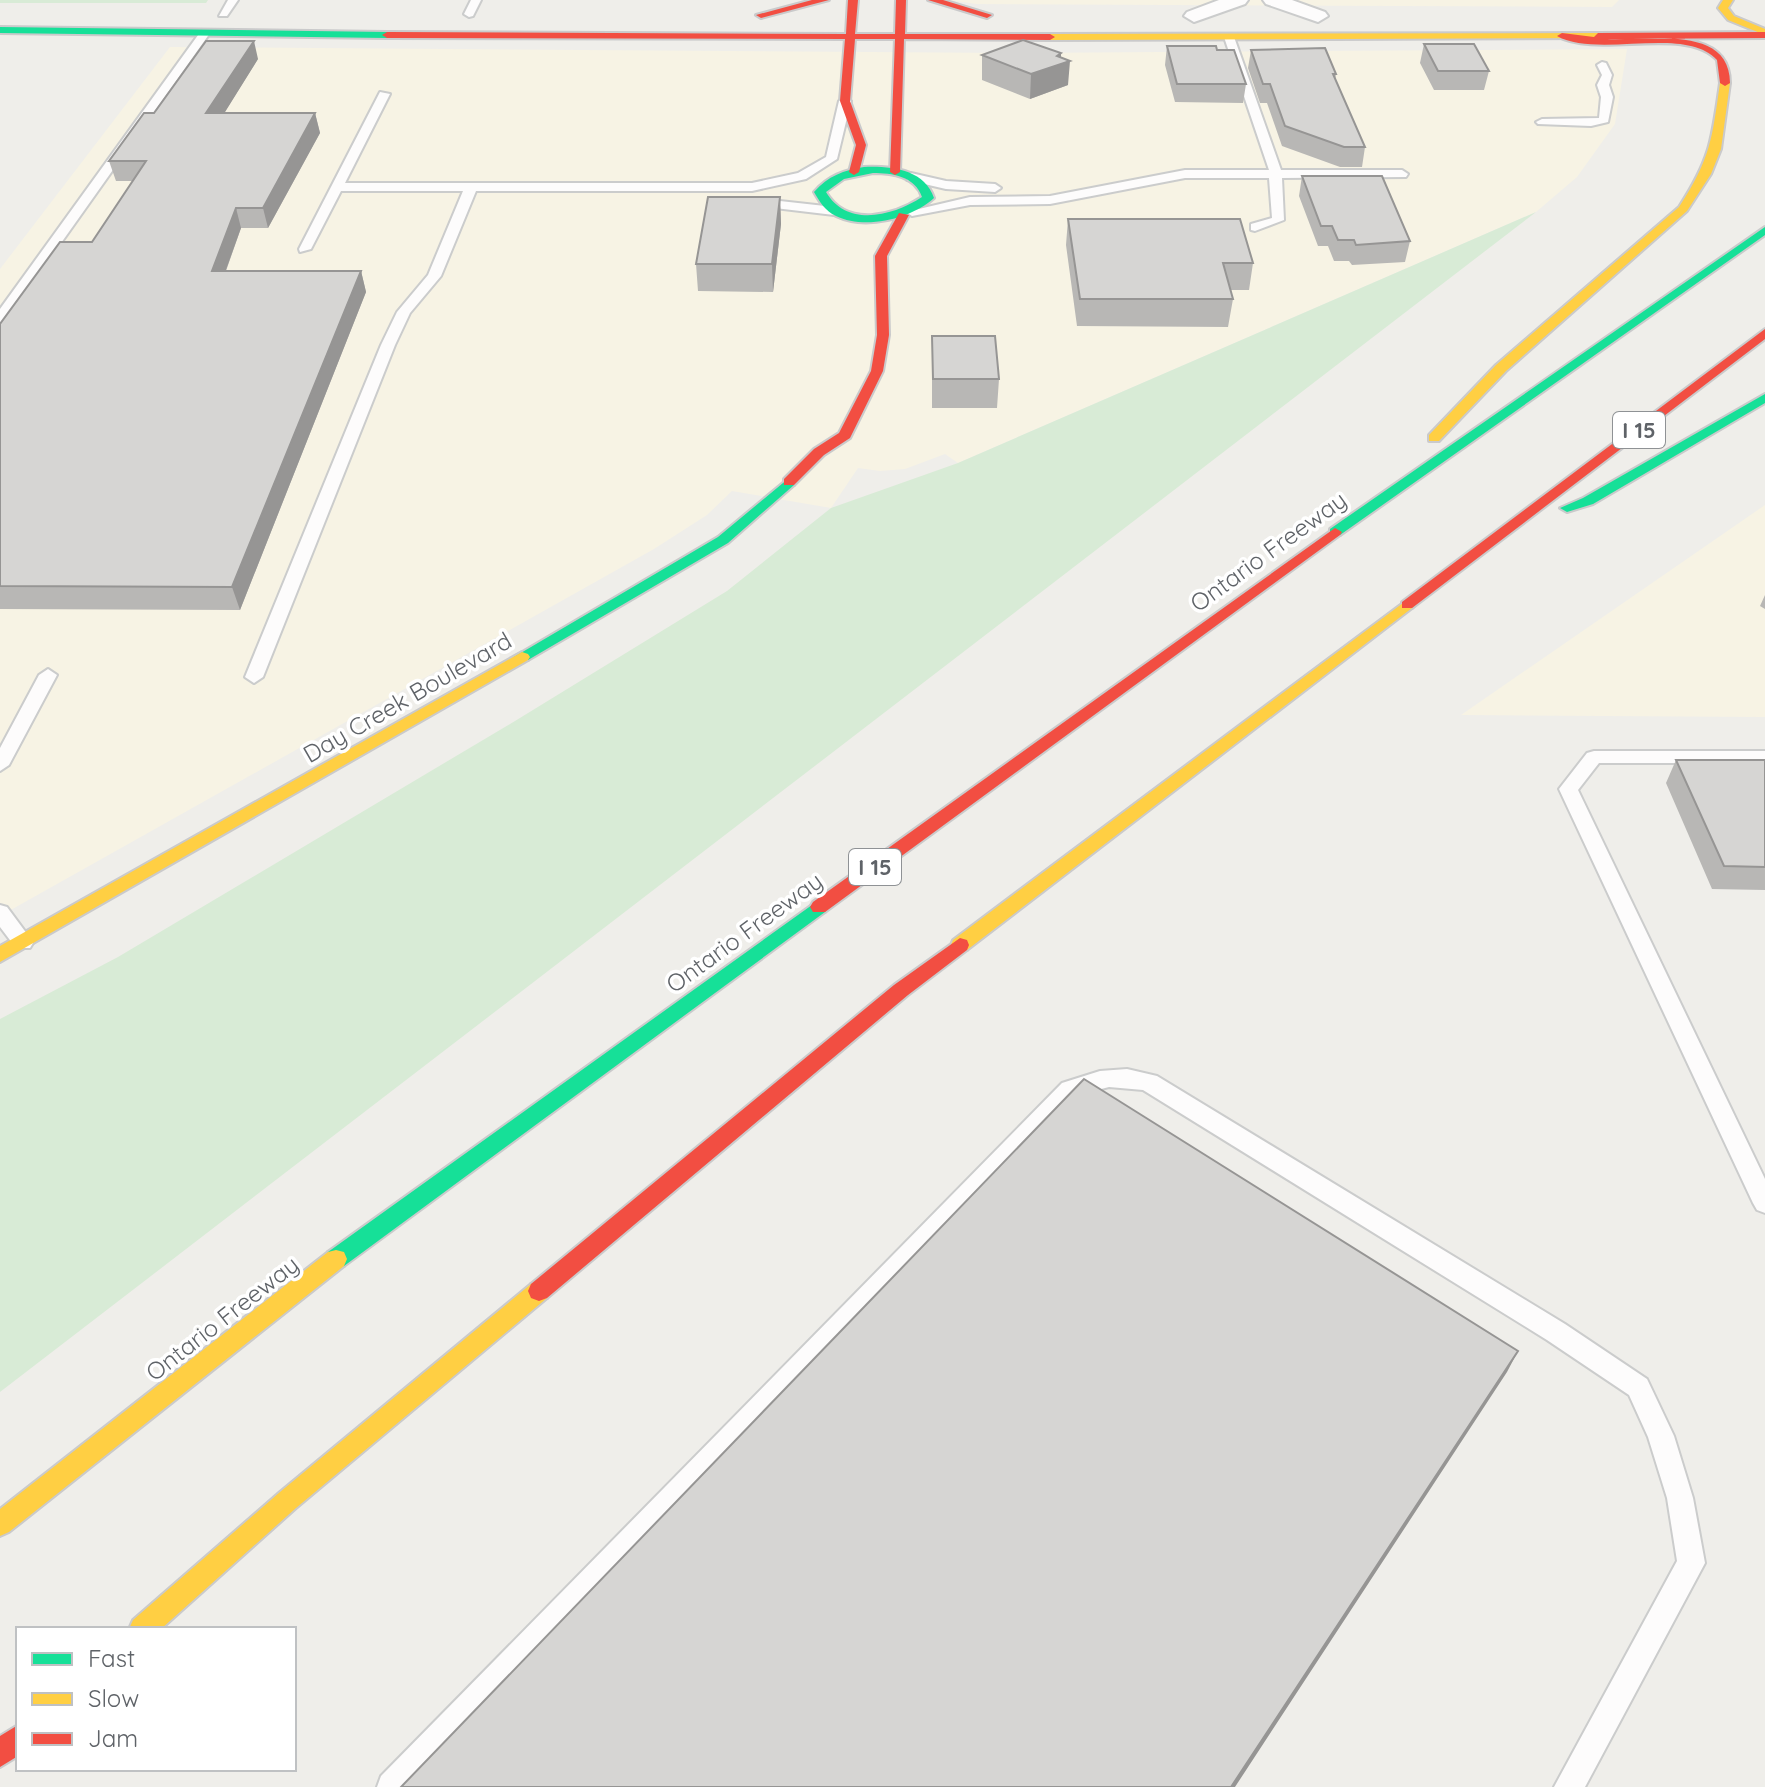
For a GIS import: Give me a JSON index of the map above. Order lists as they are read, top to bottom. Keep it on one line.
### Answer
{"streets":{"main road":["I 15","Ontario Freeway","Day Creek Boulevard"]},"legend":["Fast","Slow","Jam"]}
